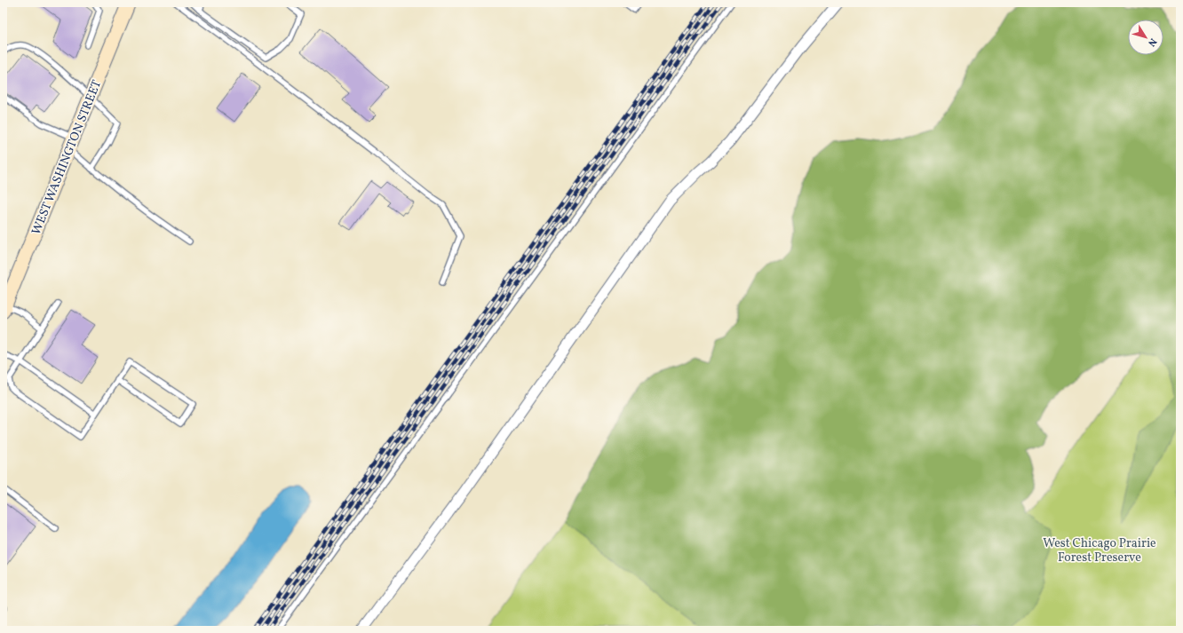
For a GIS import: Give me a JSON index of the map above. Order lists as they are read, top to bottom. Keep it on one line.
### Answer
{"streets":{"main road":["WEST WASHINGTON STREET"]},"parks":["West Chicago Prairie Forest Preserve"],"north":"bottom right"}
